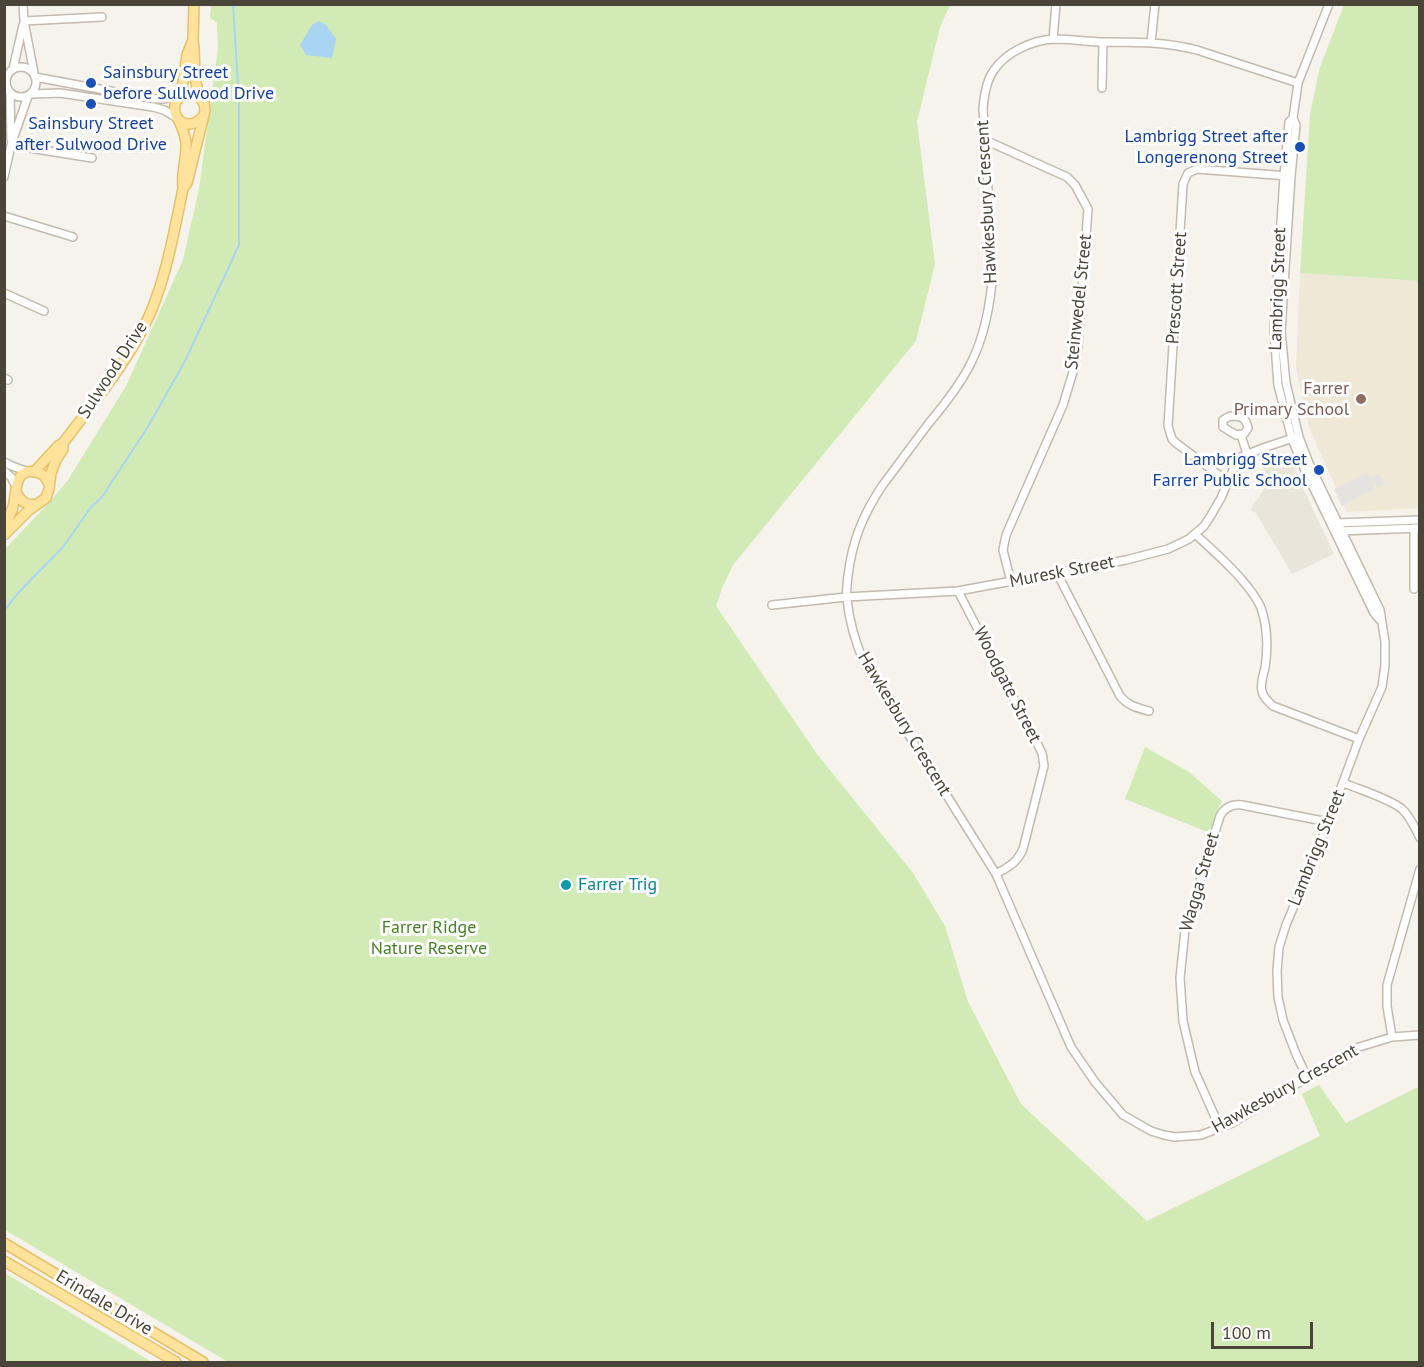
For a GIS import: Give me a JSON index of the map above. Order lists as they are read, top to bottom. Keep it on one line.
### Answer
{"streets":{"main road":["Sulwood Drive","Erindale Drive"],"street":["Hawkesbury Crescent","Prescott Street","Lambrigg Street","Steinwedel Street","Muresk Street","Woodgate Street","Wagga Street"]},"crossings":[["Hawkesbury Crescent","Lambrigg Street"],["Hawkesbury Crescent","Steinwedel Street"],["Hawkesbury Crescent","Muresk Street"],["Hawkesbury Crescent","Woodgate Street"],["Hawkesbury Crescent","Wagga Street"],["Prescott Street","Lambrigg Street"],["Prescott Street","Muresk Street"],["Lambrigg Street","Wagga Street"],["Steinwedel Street","Muresk Street"],["Muresk Street","Woodgate Street"]],"parks":["Farrer Ridge Nature Reserve"],"places":["Sainsbury Street before Sullwood Drive","Sainsbury Street after Sulwood Drive","Lambrigg Street after Longerenong Street","Farrer Primary School","Lambrigg Street Farrer Public School","Farrer Trig"],"scale_bar":"100 m"}
